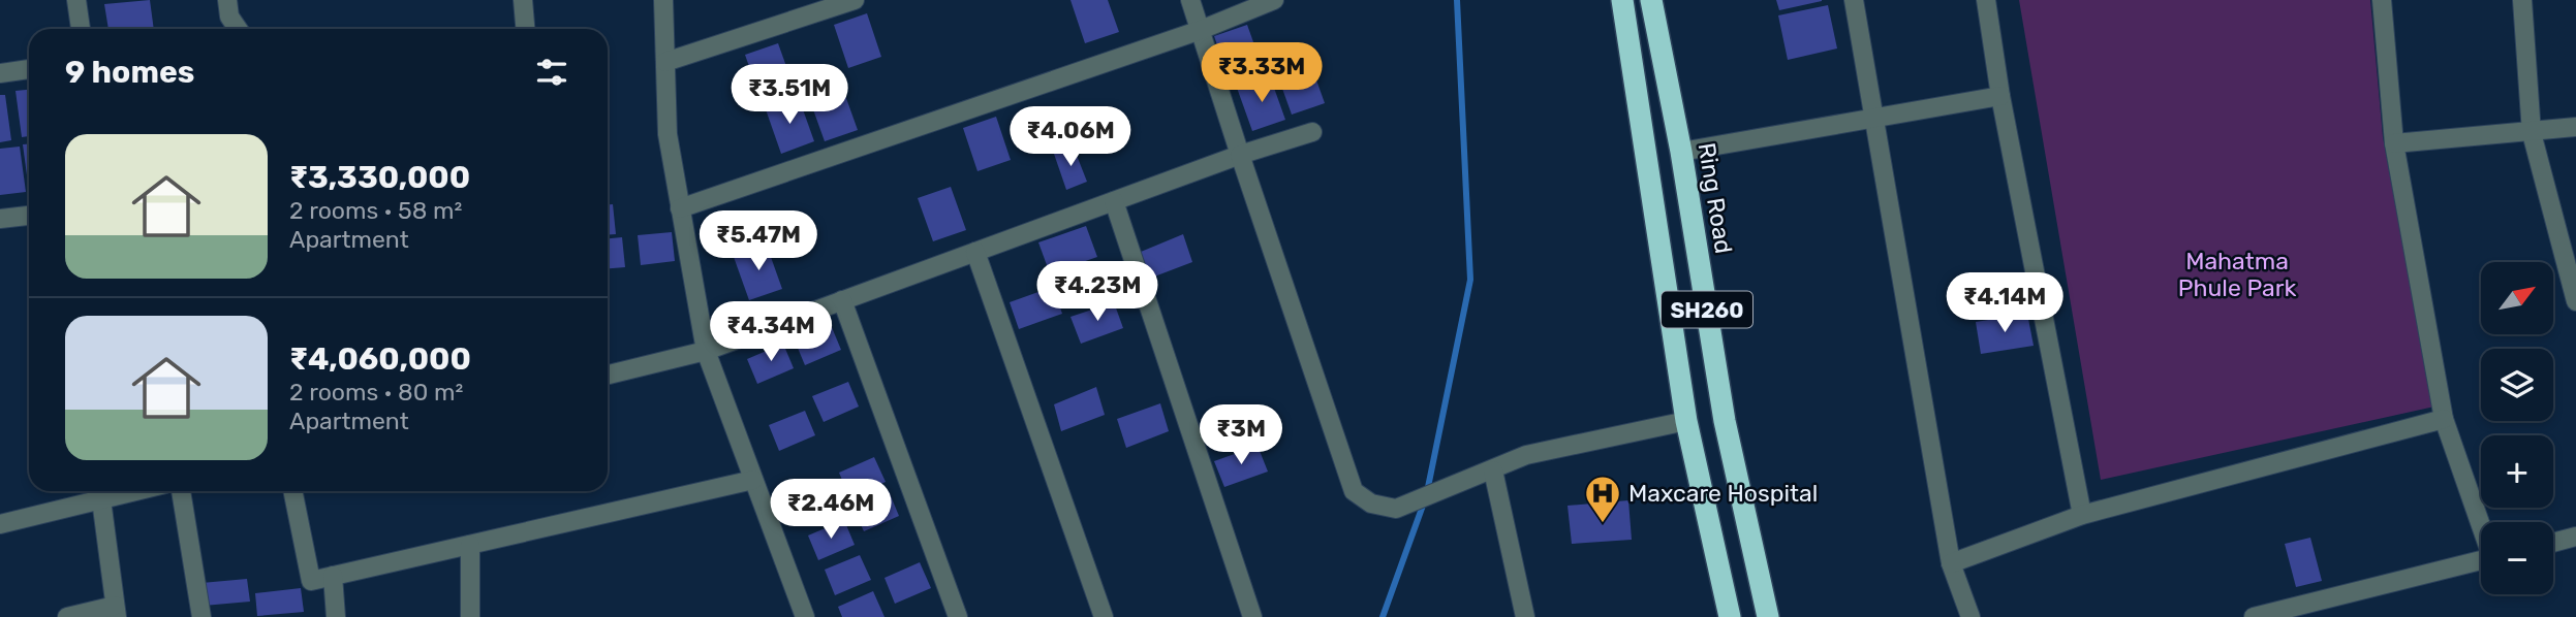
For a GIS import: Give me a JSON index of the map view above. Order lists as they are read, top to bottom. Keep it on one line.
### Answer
{"streets":{"highway":["Ring Road","SH260"]},"parks":["Mahatma Phule Park"],"places":{"hospital":["Maxcare Hospital"]},"north":"top right","page":{"heading":"9 homes","price":["₹3.33M","₹3.51M","₹4.06M","₹5.47M","₹4.23M","₹4.14M","₹4.34M","₹3M","₹2.46M"],"list":[{"name":"₹3,330,000","note":"2 rooms · 58 m² · Apartment"},{"name":"₹4,060,000","note":"2 rooms · 80 m² · Apartment"}],"map_buttons":["+","−"]}}
